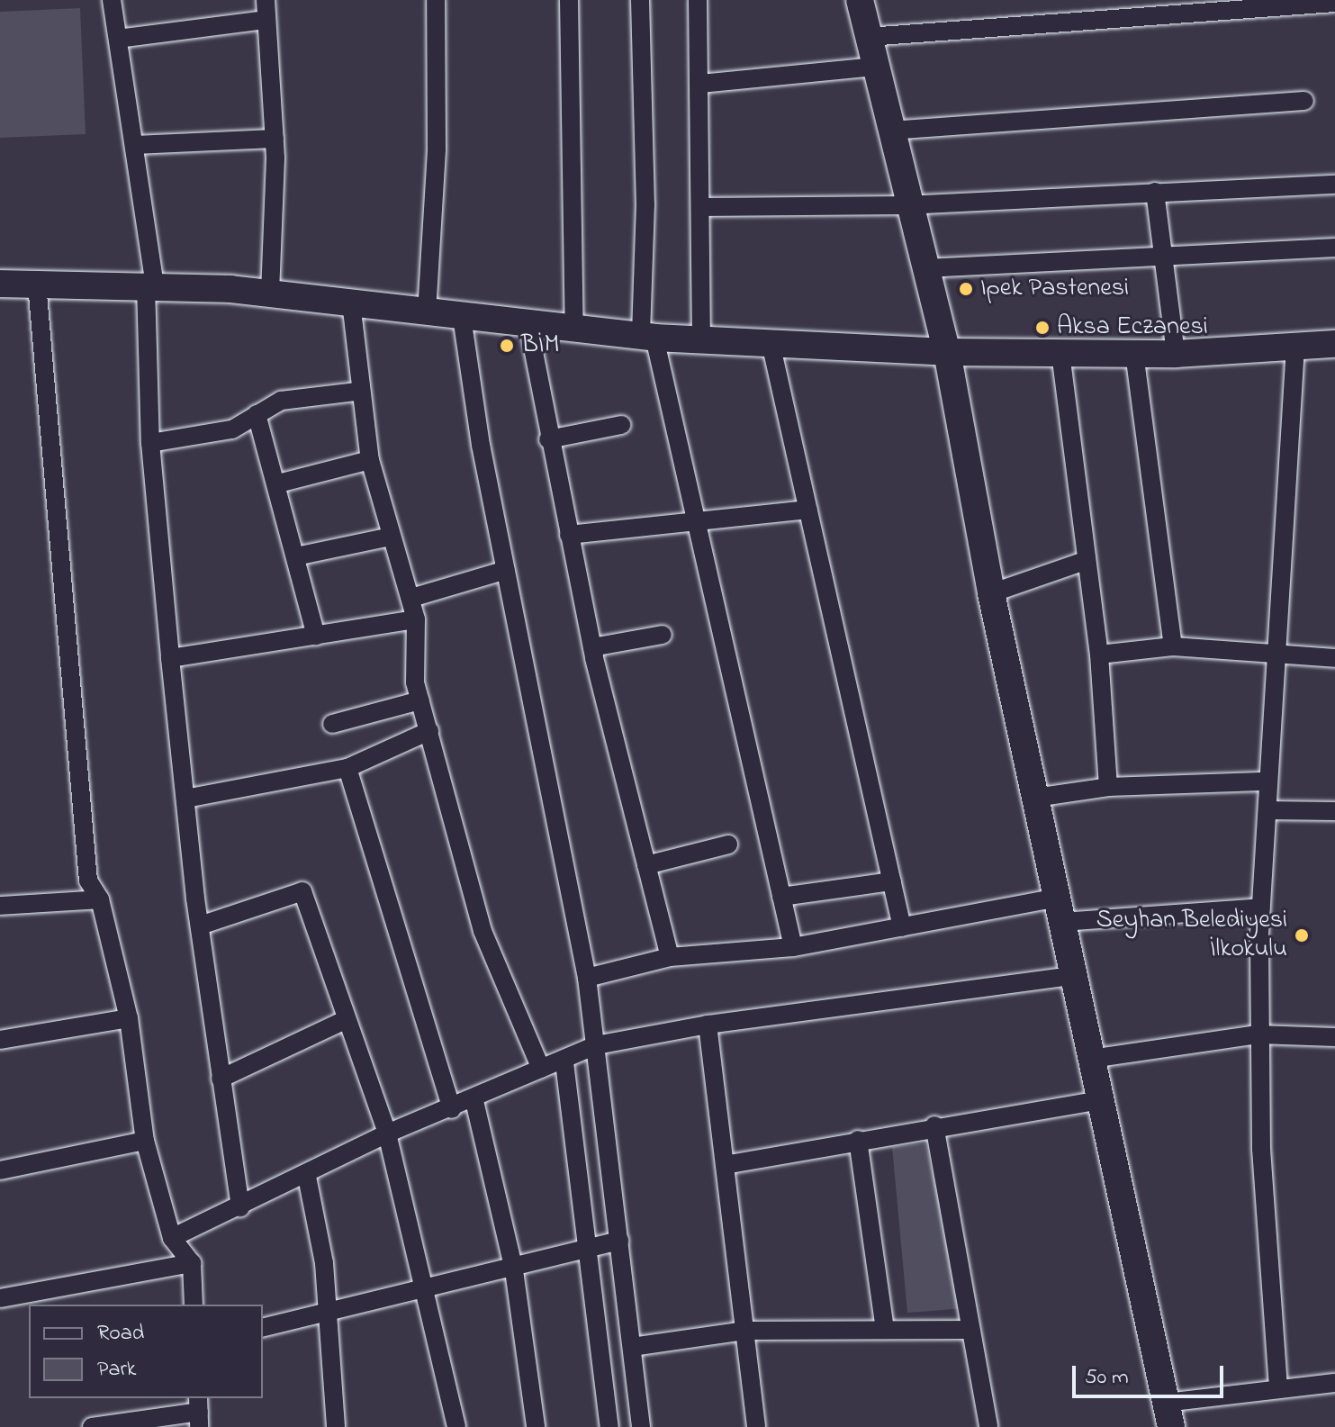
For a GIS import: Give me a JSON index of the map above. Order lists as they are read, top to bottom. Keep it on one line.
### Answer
{"places":["Ipek Pastenesi","Aksa Eczanesi","BİM","Seyhan Belediyesi İlkokulu"],"legend":["Road","Park"],"scale_bar":"50 m"}
